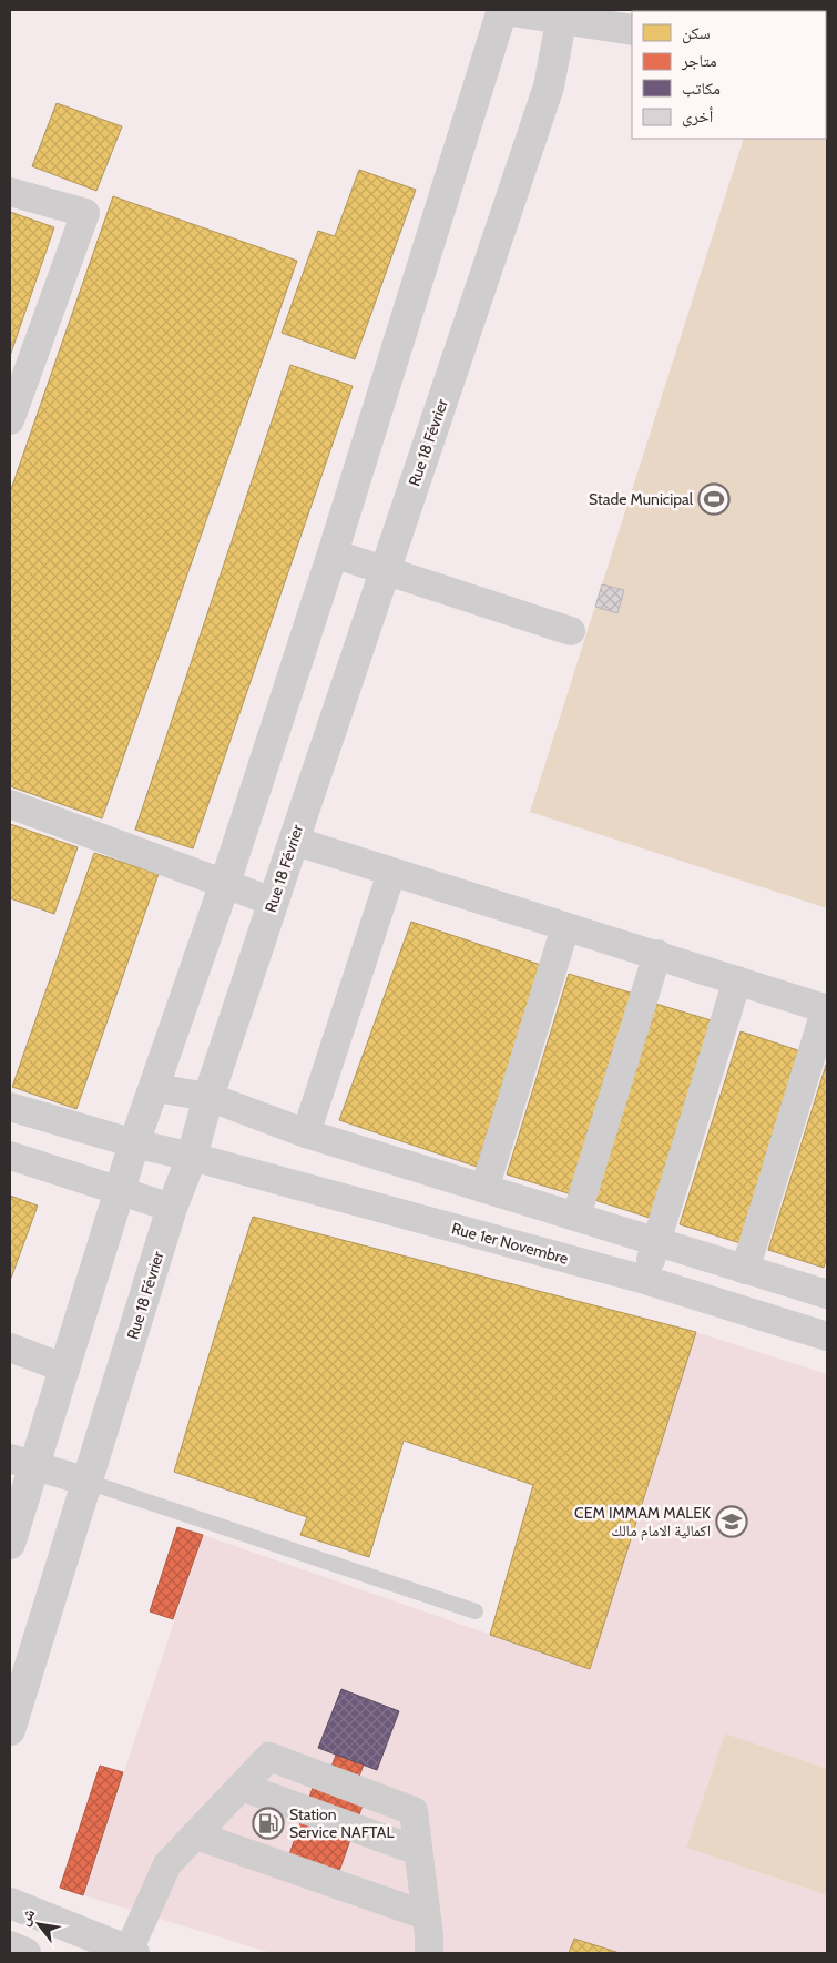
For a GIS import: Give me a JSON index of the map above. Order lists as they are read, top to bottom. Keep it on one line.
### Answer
{"streets":{"street":["Rue 18 Février","Rue 1er Novembre"]},"crossings":[["Rue 18 Février","Rue 1er Novembre"]],"places":{"sports":["Stade Municipal"],"school or university":["CEM IMMAM MALEK اكمالية الامام مالك"],"fuel station":["Station Service NAFTAL"]},"legend":["سكن","متاجر","مكاتب","أخرى"],"north":"top left"}
